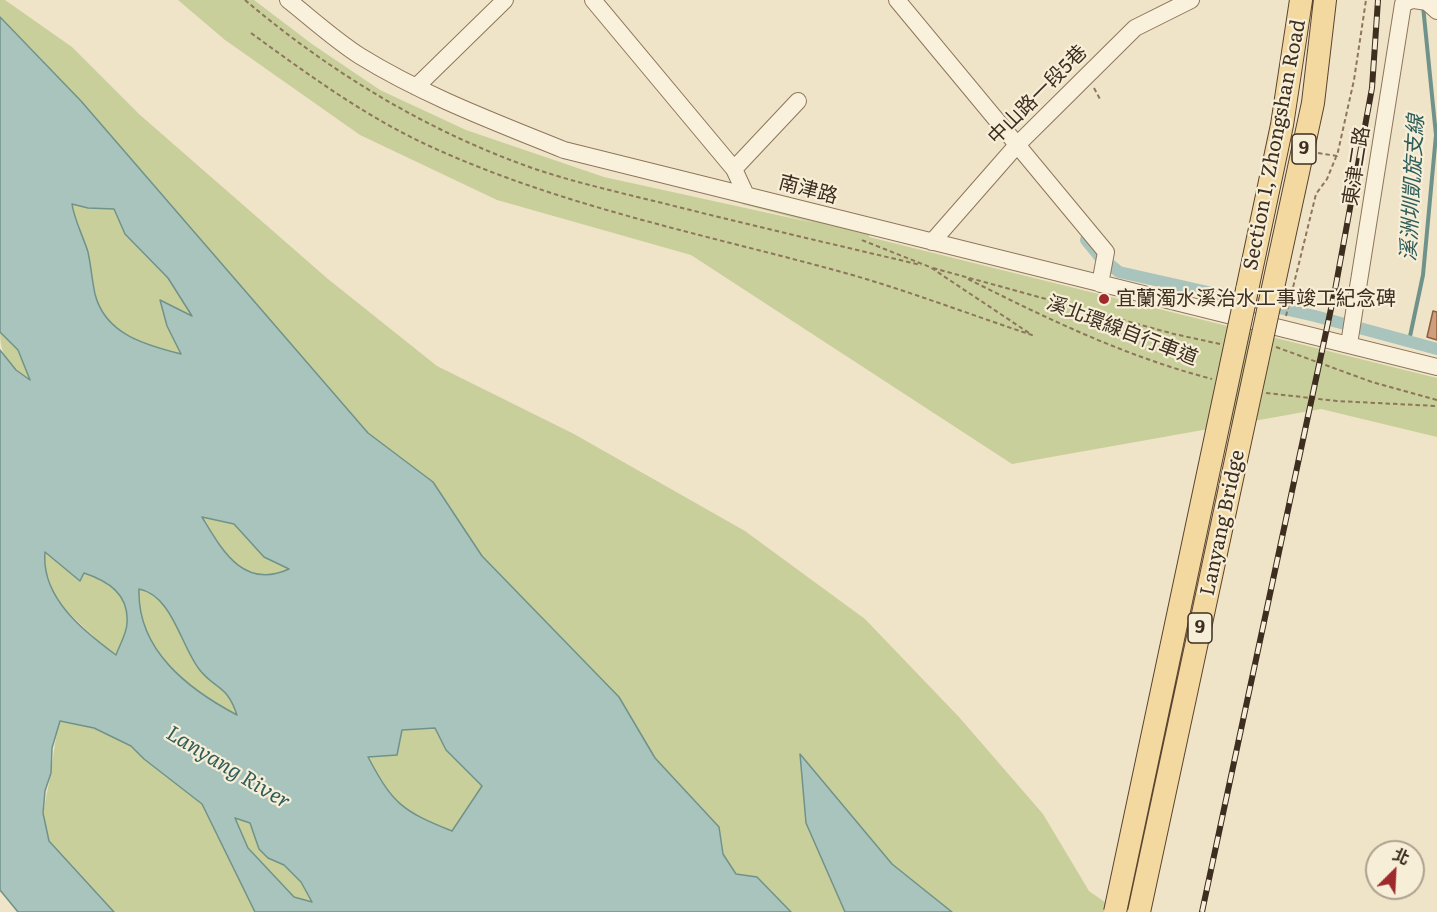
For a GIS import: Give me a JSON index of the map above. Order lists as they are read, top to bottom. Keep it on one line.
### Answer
{"streets":{"main road":["Section 1, Zhongshan Road","9","Lanyang Bridge"],"street":["中山路一段5巷","東津二路","南津路"],"path":["溪北環線自行車道"]},"crossings":[["中山路一段5巷","南津路"],["Section 1, Zhongshan Road","溪北環線自行車道"],["Section 1, Zhongshan Road","Lanyang Bridge"],["東津二路","南津路"],["溪北環線自行車道","Lanyang Bridge"]],"water":["溪洲圳凱旋支線","Lanyang River"],"places":["宜蘭濁水溪治水工事竣工紀念碑"],"north":"top right"}
